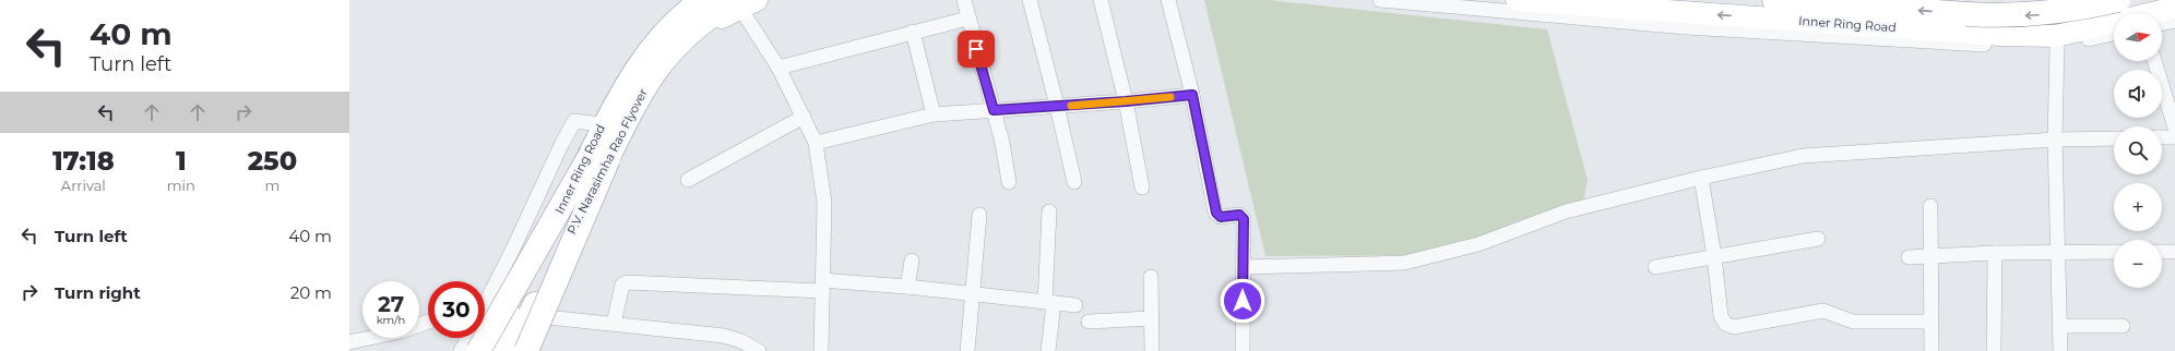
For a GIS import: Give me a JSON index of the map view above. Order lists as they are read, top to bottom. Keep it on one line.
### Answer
{"streets":{"highway":["P.V. Narasimha Rao Flyover"],"main road":["Inner Ring Road"]},"crossings":[["Inner Ring Road","P.V. Narasimha Rao Flyover"]],"one_way":["Inner Ring Road"],"north":"right","page":{"turn":["40 m","Turn left"],"map_buttons":["+","−"],"eta":["17:18","Arrival","1","min","250","m"],"list":[{"name":"Turn left","value":"40 m"},{"name":"Turn right","value":"20 m"}],"speed":"27 km/h","limit":"30"}}
